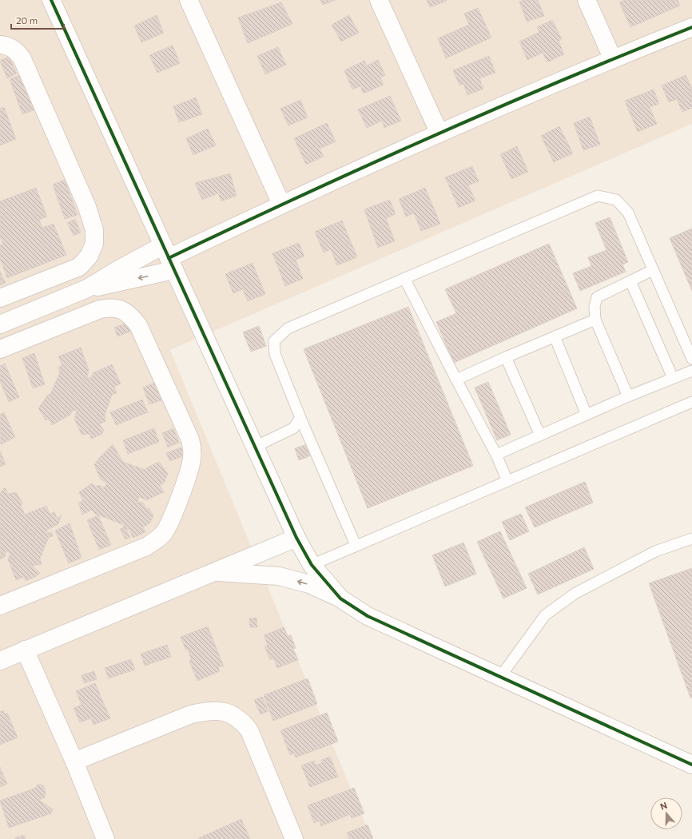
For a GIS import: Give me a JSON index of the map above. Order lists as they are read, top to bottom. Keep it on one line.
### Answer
{"scale_bar":"20 m","north":"top"}
